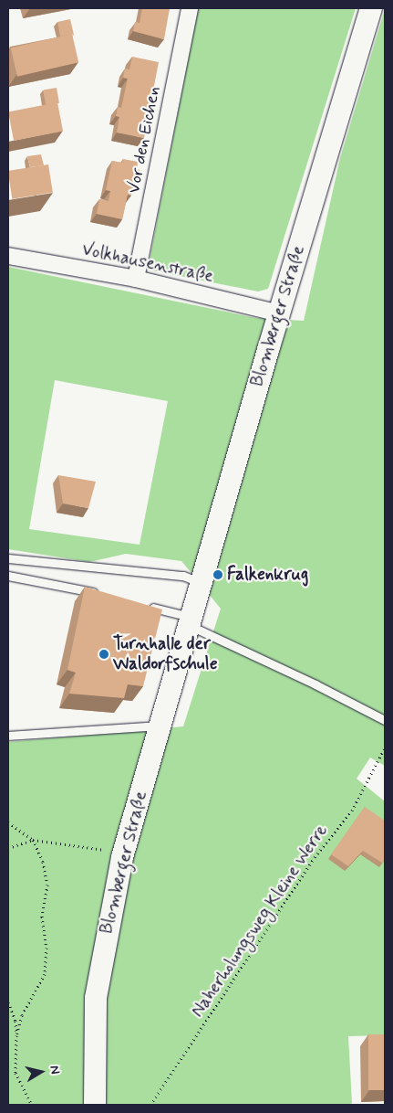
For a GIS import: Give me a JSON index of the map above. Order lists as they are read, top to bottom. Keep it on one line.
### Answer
{"streets":{"street":["Vor den Eichen","Volkhausenstraße","Blomberger Straße"],"path":["Naherholungsweg Kleine Werre"]},"crossings":[["Vor den Eichen","Volkhausenstraße"],["Volkhausenstraße","Blomberger Straße"]],"places":["Falkenkrug","Turnhalle der Waldorfschule"],"north":"right"}
